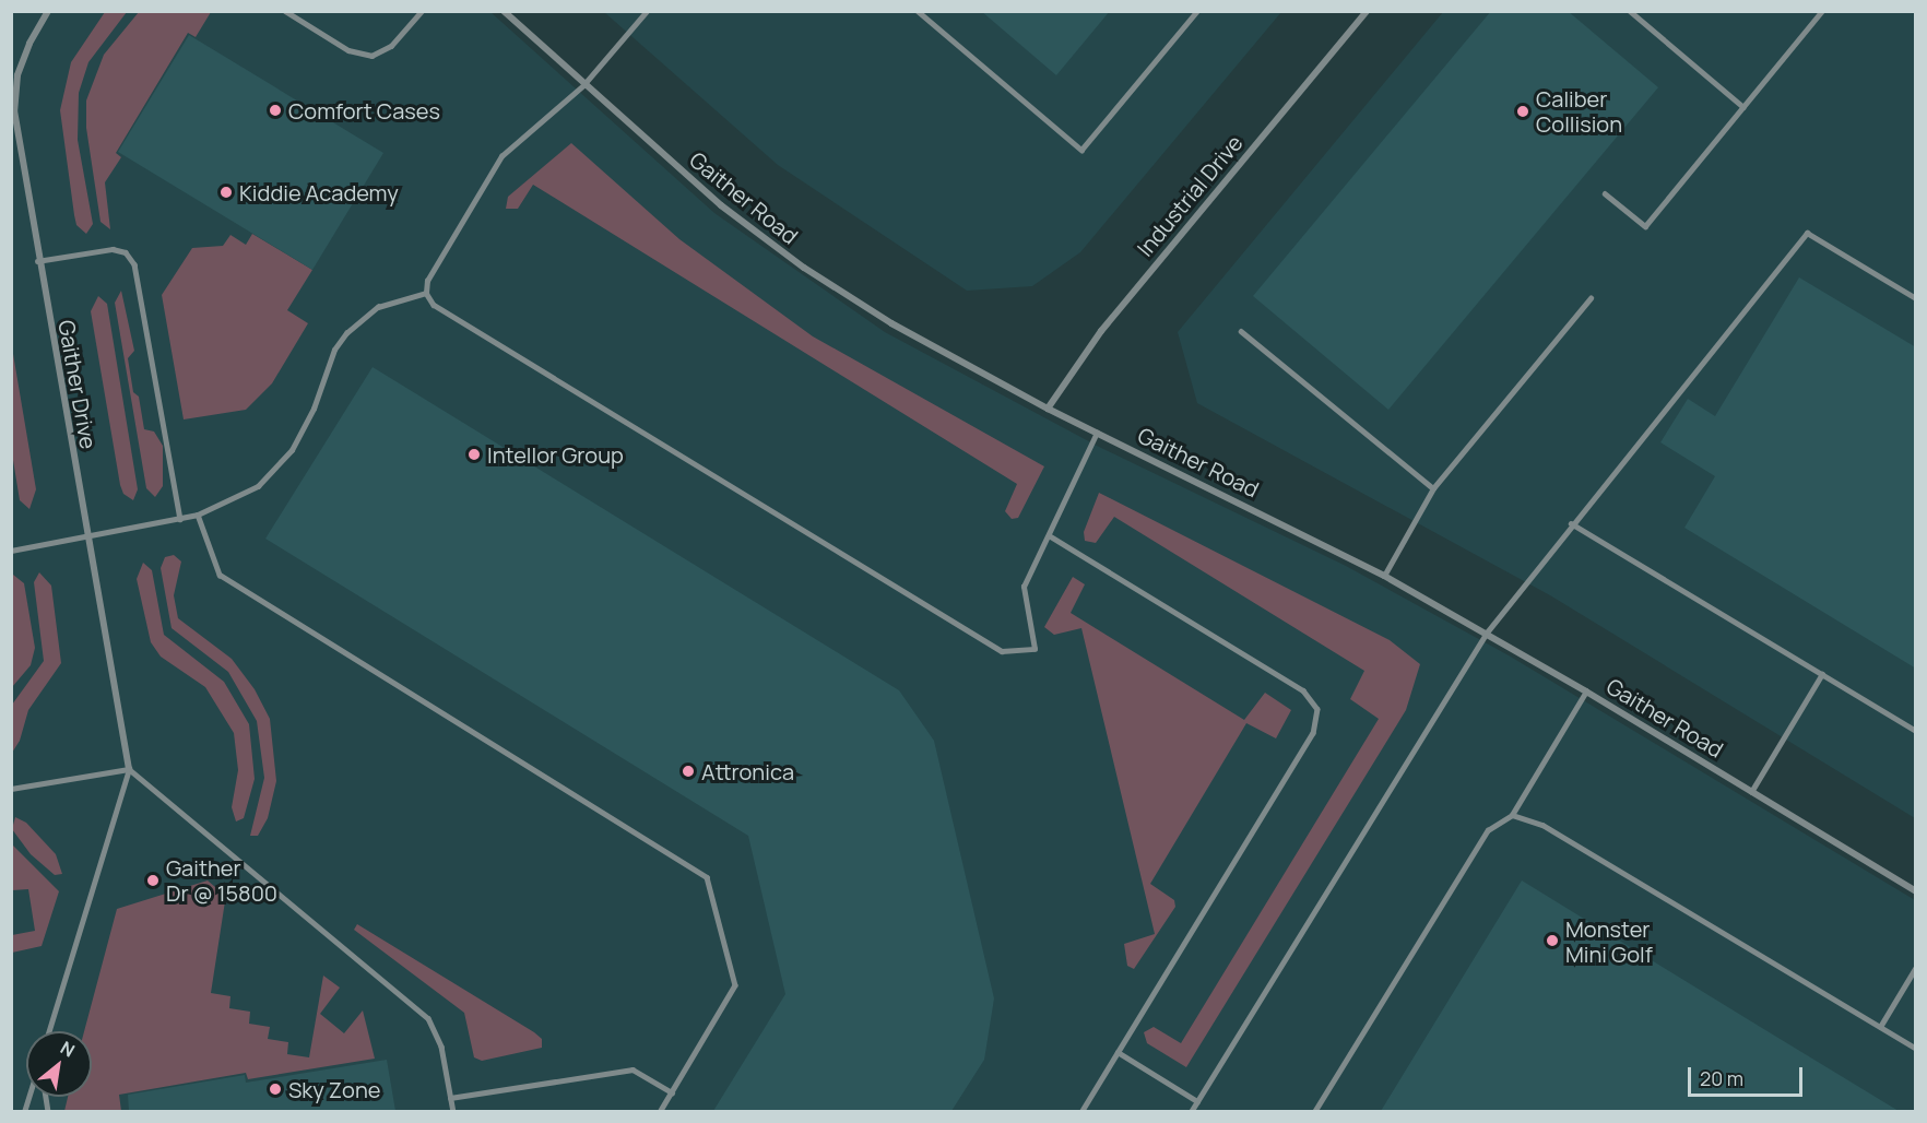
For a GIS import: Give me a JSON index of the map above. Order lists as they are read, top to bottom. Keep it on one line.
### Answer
{"streets":{"street":["Industrial Drive","Gaither Road","Gaither Drive"]},"crossings":[["Industrial Drive","Gaither Road"]],"places":["Comfort Cases","Caliber Collision","Kiddie Academy","Intellor Group","Attronica","Gaither Dr @ 15800","Monster Mini Golf","Sky Zone"],"scale_bar":"20 m","north":"top right"}
